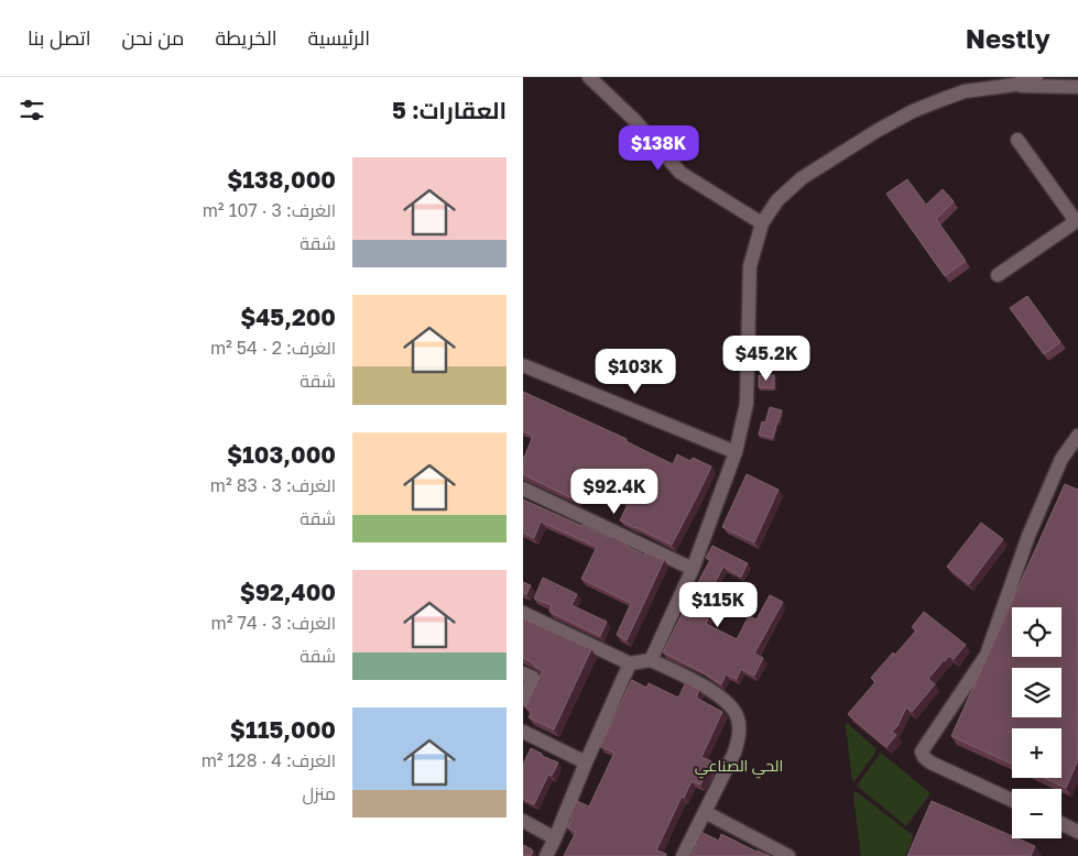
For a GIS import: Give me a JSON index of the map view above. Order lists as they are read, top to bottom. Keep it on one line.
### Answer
{"districts":["الحي الصناعي"],"page":{"header":"Nestly","nav":["الرئيسية","الخريطة","من نحن","اتصل بنا"],"heading":"العقارات: 5","price":["$138K","$45.2K","$103K","$92.4K","$115K"],"list":[{"name":"$138,000","note":"الغرف: 3 · 107 m² · شقة"},{"name":"$45,200","note":"الغرف: 2 · 54 m² · شقة"},{"name":"$103,000","note":"الغرف: 3 · 83 m² · شقة"},{"name":"$92,400","note":"الغرف: 3 · 74 m² · شقة"},{"name":"$115,000","note":"الغرف: 4 · 128 m² · منزل"}],"map_buttons":["+","−"]}}
